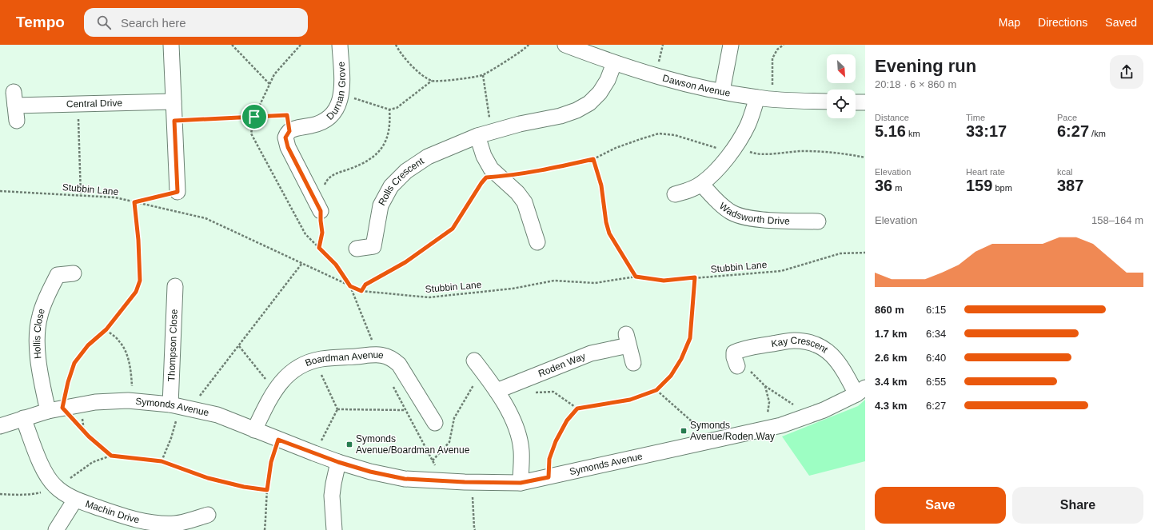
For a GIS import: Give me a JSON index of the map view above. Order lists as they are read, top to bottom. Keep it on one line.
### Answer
{"streets":{"street":["Dawson Avenue","Durnan Grove","Central Drive","Rolls Crescent","Wadsworth Drive","Hollis Close","Thompson Close","Kay Crescent","Boardman Avenue","Roden Way","Symonds Avenue","Machin Drive"],"path":["Stubbin Lane"]},"crossings":[["Dawson Avenue","Rolls Crescent"],["Hollis Close","Symonds Avenue"],["Thompson Close","Symonds Avenue"],["Kay Crescent","Symonds Avenue"],["Boardman Avenue","Symonds Avenue"],["Symonds Avenue","Machin Drive"]],"places":{"transit":["Symonds Avenue/Roden Way","Symonds Avenue/Boardman Avenue"]},"north":"bottom right","page":{"header":"Tempo","search":"Search here","nav":["Map","Directions","Saved"],"heading":["Evening run","20:18 · 6 × 860 m"],"stats":[["Distance","5.16 km"],["Time","33:17"],["Pace","6:27 /km"],["Elevation","36 m"],["Heart rate","159 bpm"],["kcal","387"]],"chart":["Elevation","158–164 m"],"list":[{"name":"860 m","note":"6:15"},{"name":"1.7 km","note":"6:34"},{"name":"2.6 km","note":"6:40"},{"name":"3.4 km","note":"6:55"},{"name":"4.3 km","note":"6:27"}],"buttons":["Save","Share"]}}
